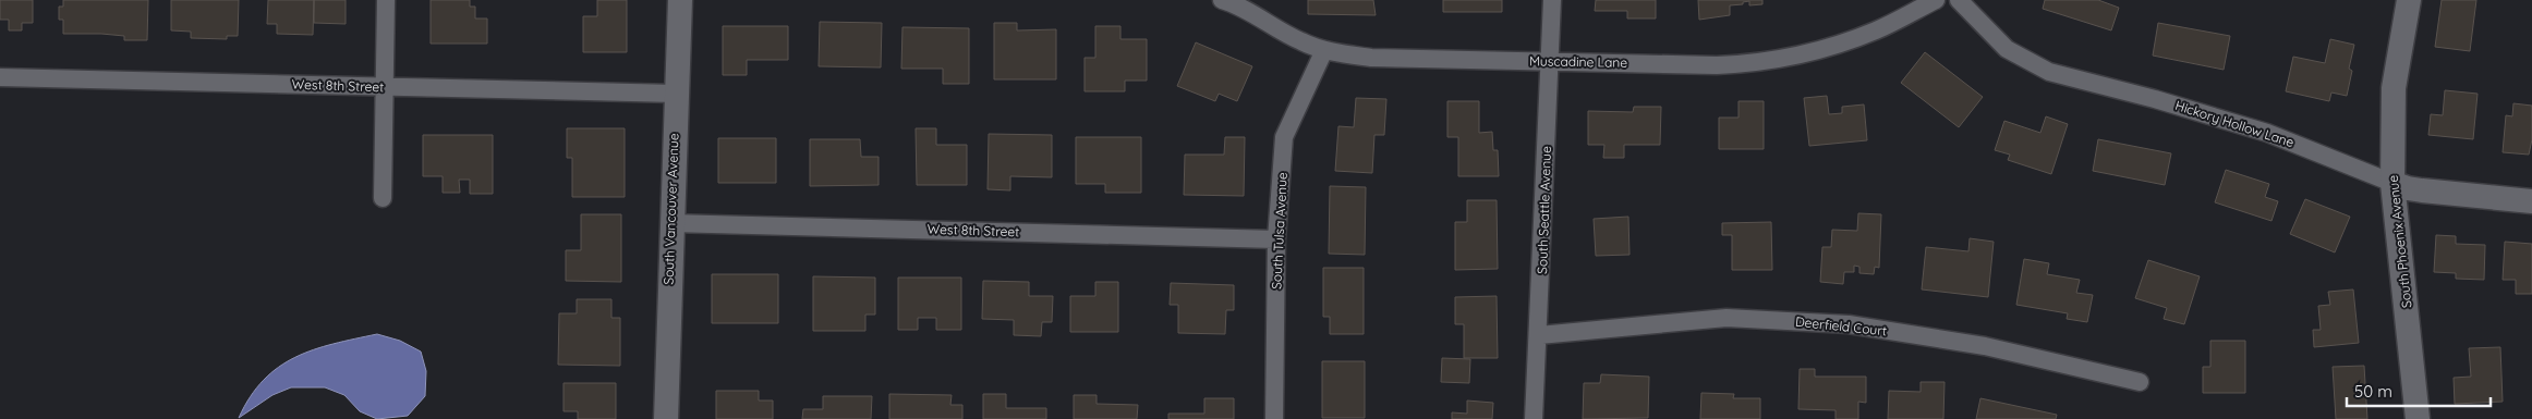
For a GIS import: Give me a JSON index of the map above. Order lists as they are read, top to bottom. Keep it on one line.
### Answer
{"streets":{"street":["Muscadine Lane","West 8th Street","Hickory Hollow Lane","South Vancouver Avenue","South Seattle Avenue","South Tulsa Avenue","South Phoenix Avenue","Deerfield Court"]},"crossings":[["Muscadine Lane","South Seattle Avenue"],["Muscadine Lane","South Tulsa Avenue"],["West 8th Street","South Vancouver Avenue"],["West 8th Street","South Tulsa Avenue"],["Hickory Hollow Lane","South Phoenix Avenue"],["South Seattle Avenue","Deerfield Court"]],"scale_bar":"50 m"}
